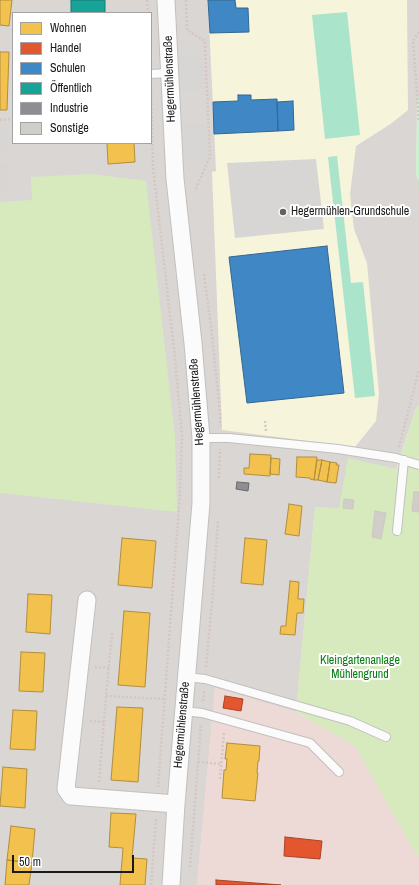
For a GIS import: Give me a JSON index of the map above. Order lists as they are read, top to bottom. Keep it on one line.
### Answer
{"streets":{"street":["Hegermühlenstraße"]},"parks":["Kleingartenanlage Mühlengrund"],"places":["Hegermühlen-Grundschule"],"legend":["Wohnen","Handel","Schulen","Öffentlich","Industrie","Sonstige"],"scale_bar":"50 m"}
